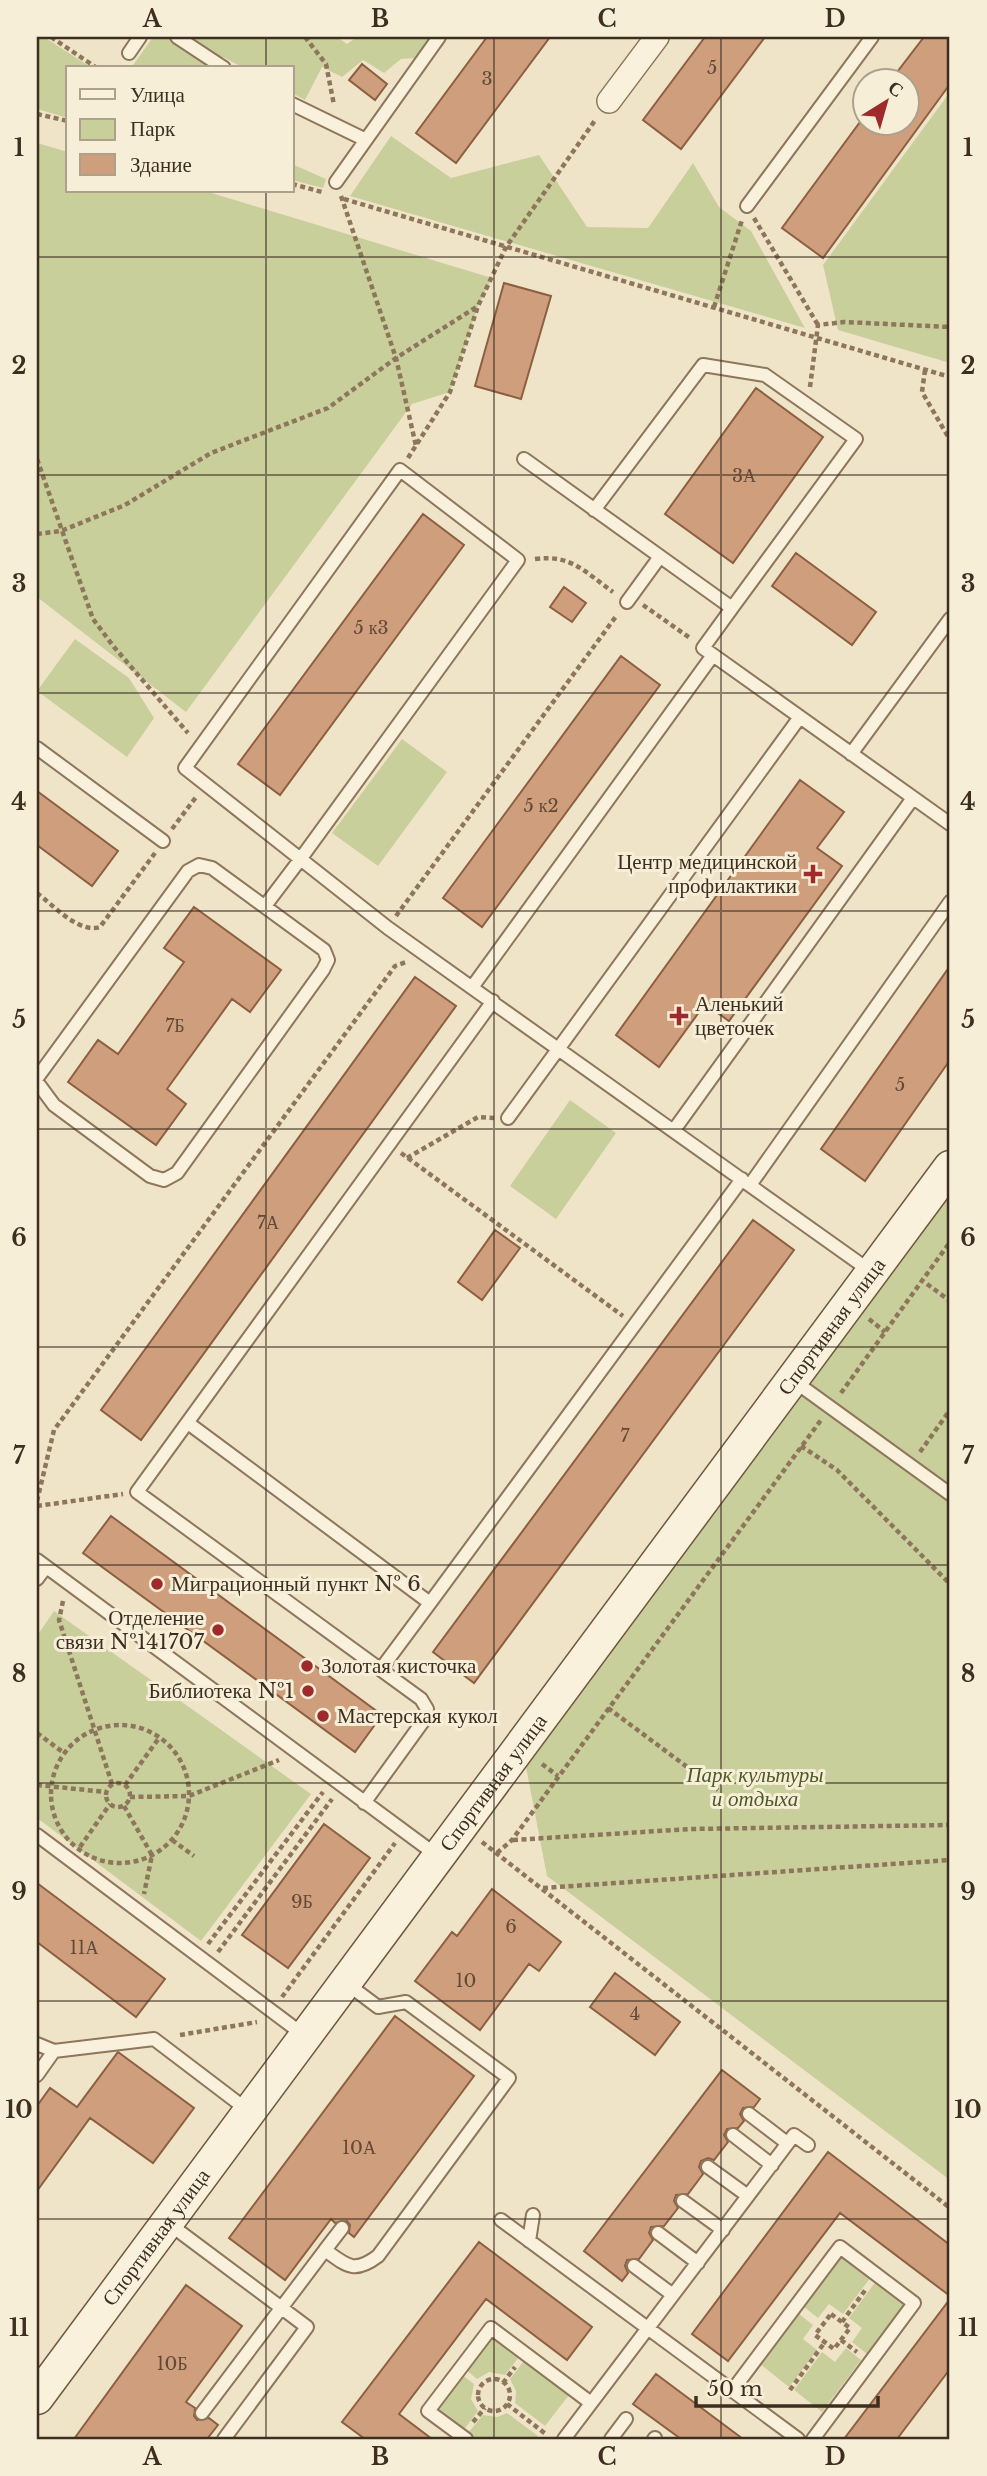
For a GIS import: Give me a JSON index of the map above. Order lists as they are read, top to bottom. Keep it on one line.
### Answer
{"streets":{"street":["Спортивная улица"]},"parks":["Парк культуры и отдыха"],"places":{"health":["Центр медицинской профилактики","Аленький цветочек"],"other":["Миграционный пункт № 6","Отделение связи №141707","Золотая кисточка","Библиотека №1","Мастерская кукол"]},"house_numbers":["5","3","3А","5 к3","5 к2","7Б","5","7А","7","9Б","6","11А","10","4","10А","10Б"],"legend":["Улица","Парк","Здание"],"scale_bar":"50 m","north":"top right","grid":{"columns":["A","B","C","D"],"rows":["1","2","3","4","5","6","7","8","9","10","11"]}}
